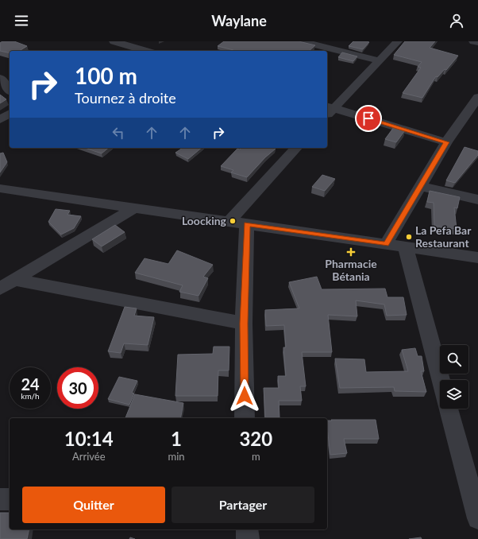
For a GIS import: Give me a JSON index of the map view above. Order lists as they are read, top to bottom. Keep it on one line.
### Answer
{"places":{"other":["Loocking","La Pefa Bar Restaurant"],"health":["Pharmacie Bétania"]},"page":{"header":"Waylane","turn":["100 m","Tournez à droite"],"speed":"24 km/h","limit":"30","eta":["10:14","Arrivée","1","min","320","m"],"buttons":["Quitter","Partager"]}}
